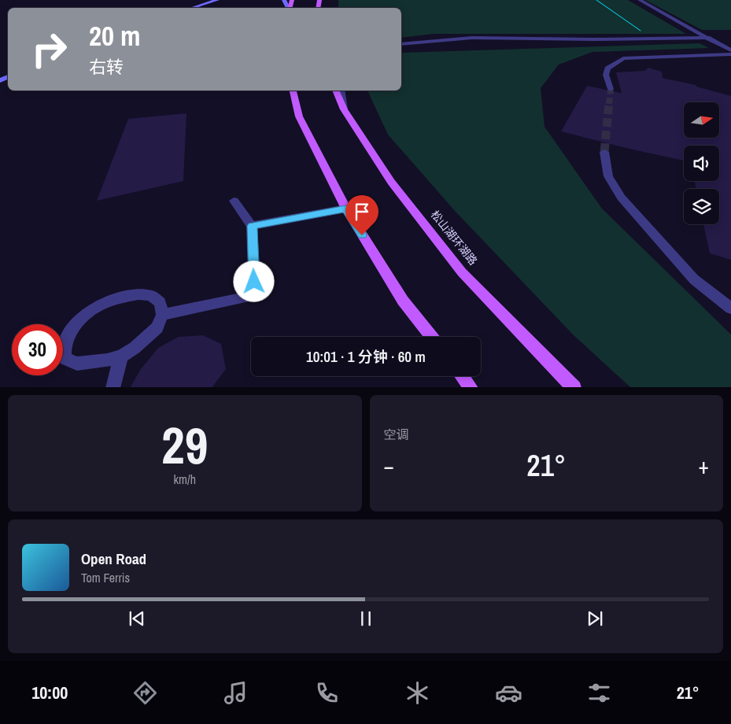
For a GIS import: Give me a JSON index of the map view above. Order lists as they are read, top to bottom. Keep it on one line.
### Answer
{"streets":{"main road":["松山湖环湖路"]},"north":"right","page":{"turn":["20 m","右转"],"limit":"30","trip":"10:01 · 1 分钟 · 60 m","tile":[["29","km/h"],"空调"],"heat":["−","21°","+"],"song":["Open Road","Tom Ferris"],"tabs":["10:00","21°"]}}
